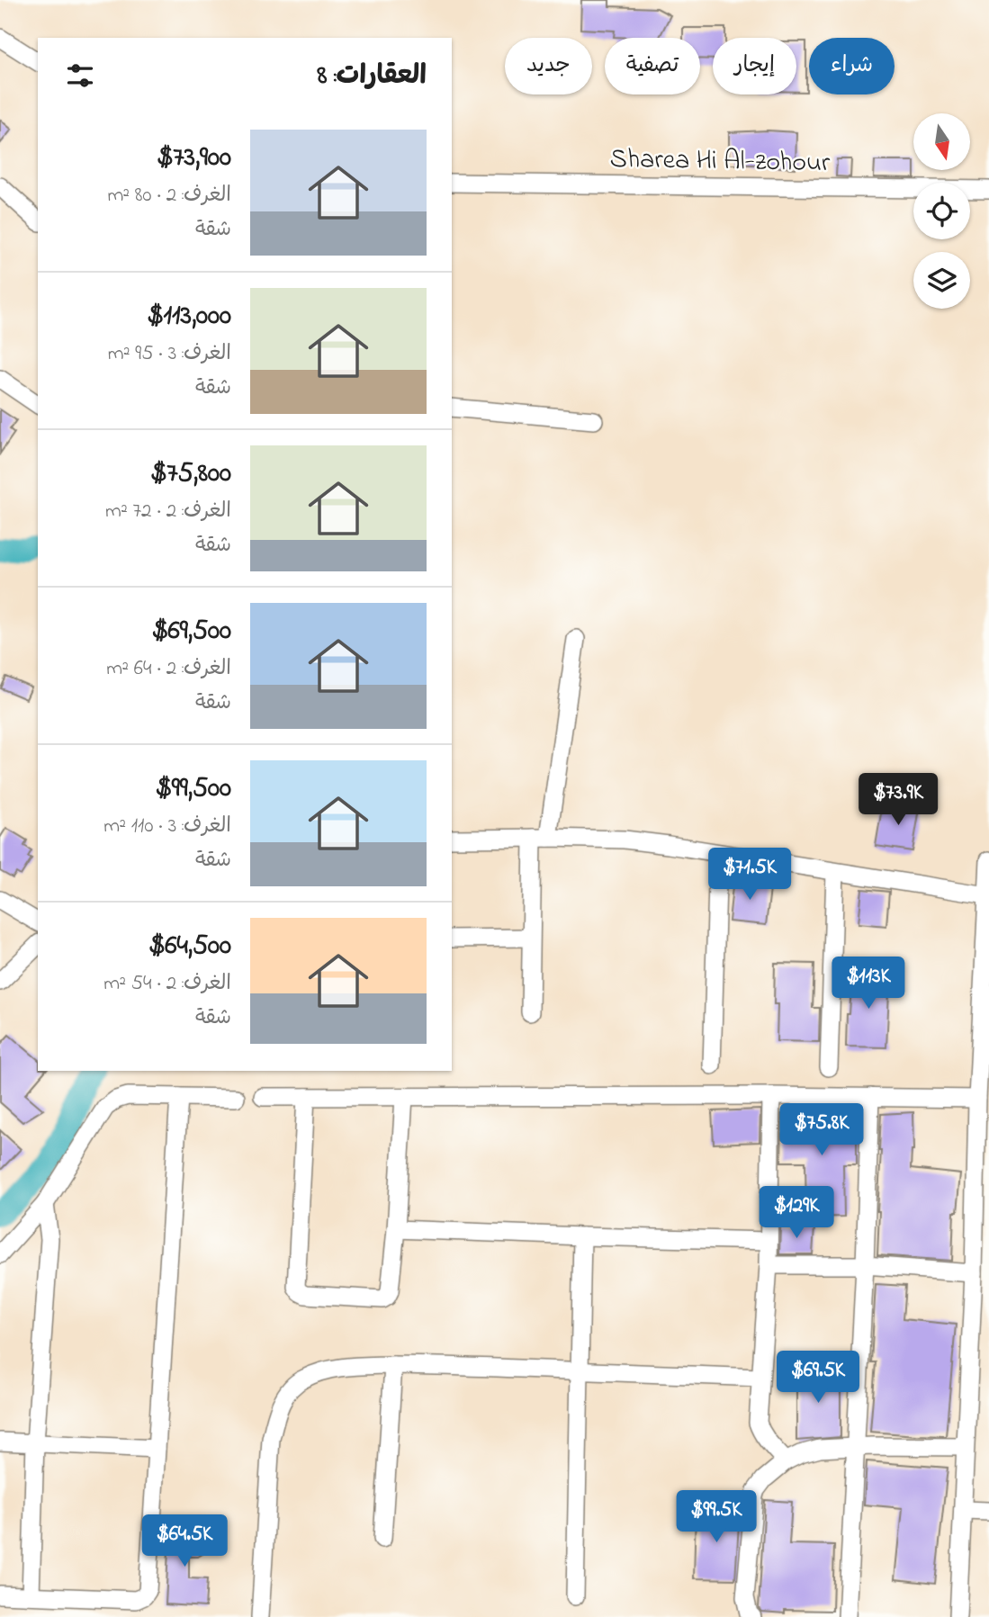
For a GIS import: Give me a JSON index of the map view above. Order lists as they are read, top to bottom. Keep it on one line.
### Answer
{"streets":{"street":["Sharea Hi Al-zohour"]},"north":"bottom","page":{"chip":["شراء","إيجار","تصفية","جديد"],"heading":"العقارات: 8","list":[{"name":"$73,900","note":"الغرف: 2 · 80 m² · شقة"},{"name":"$113,000","note":"الغرف: 3 · 95 m² · شقة"},{"name":"$75,800","note":"الغرف: 2 · 72 m² · شقة"},{"name":"$69,500","note":"الغرف: 2 · 64 m² · شقة"},{"name":"$99,500","note":"الغرف: 3 · 110 m² · شقة"},{"name":"$64,500","note":"الغرف: 2 · 54 m² · شقة"}],"price":["$73.9K","$71.5K","$113K","$75.8K","$129K","$69.5K","$99.5K","$64.5K"]}}
